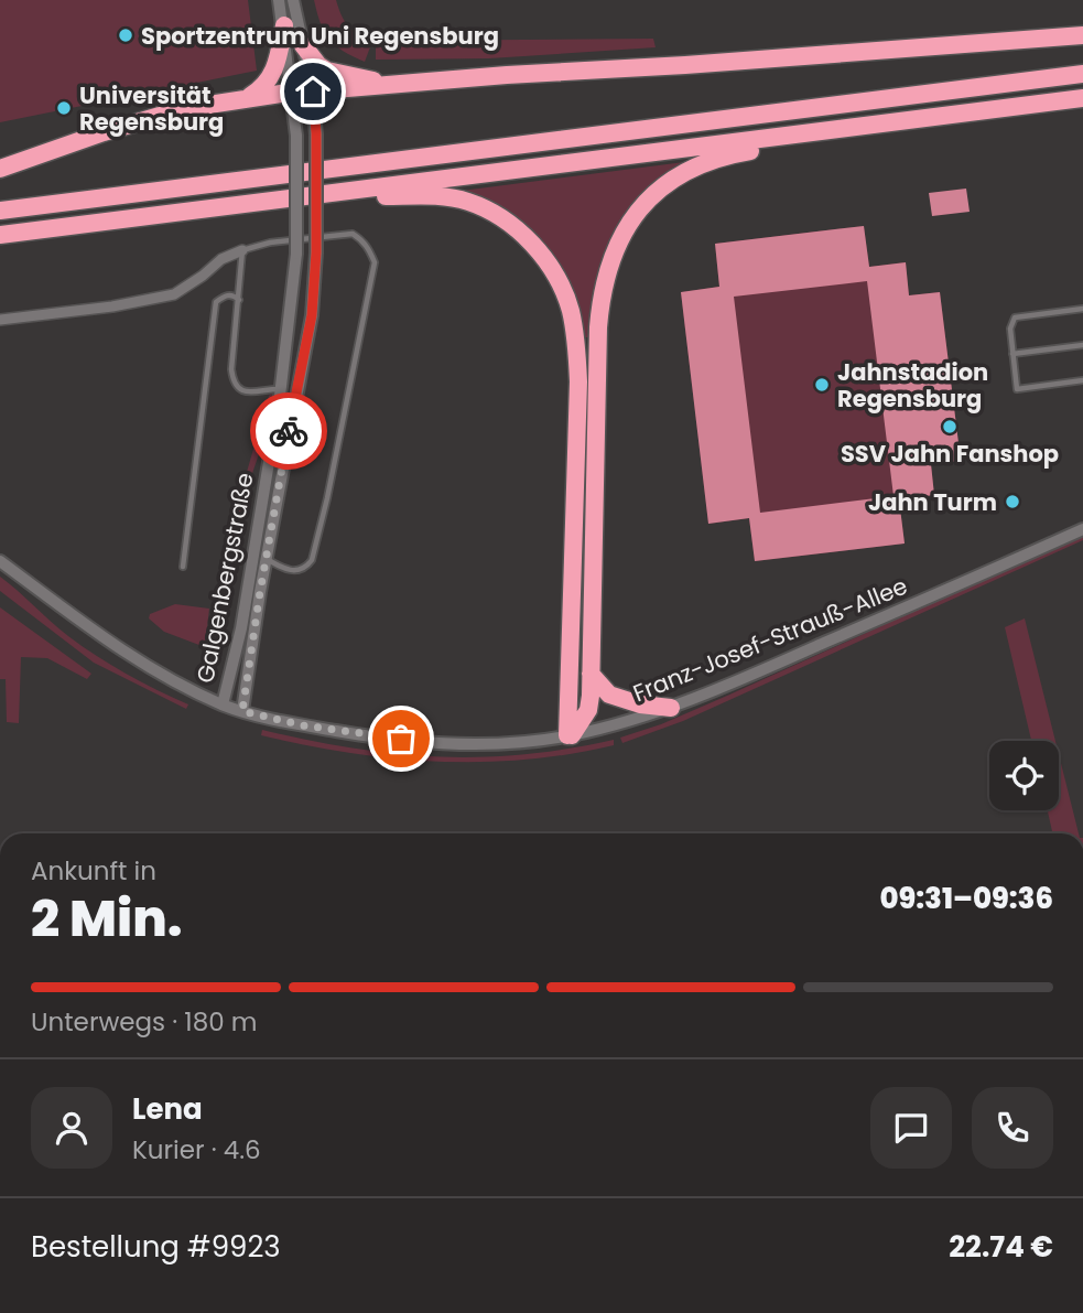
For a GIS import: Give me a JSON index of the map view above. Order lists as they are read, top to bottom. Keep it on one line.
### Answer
{"streets":{"street":["Galgenbergstraße","Franz-Josef-Strauß-Allee"]},"crossings":[["Galgenbergstraße","Franz-Josef-Strauß-Allee"]],"places":["Sportzentrum Uni Regensburg","Universität Regensburg","Jahnstadion Regensburg","SSV Jahn Fanshop","Jahn Turm"],"page":{"heading":["2 Min.","Ankunft in","09:31–09:36"],"panel":["Lena","Kurier · 4.6","Bestellung #9923","22.74 €"],"bar":"Unterwegs · 180 m"}}
